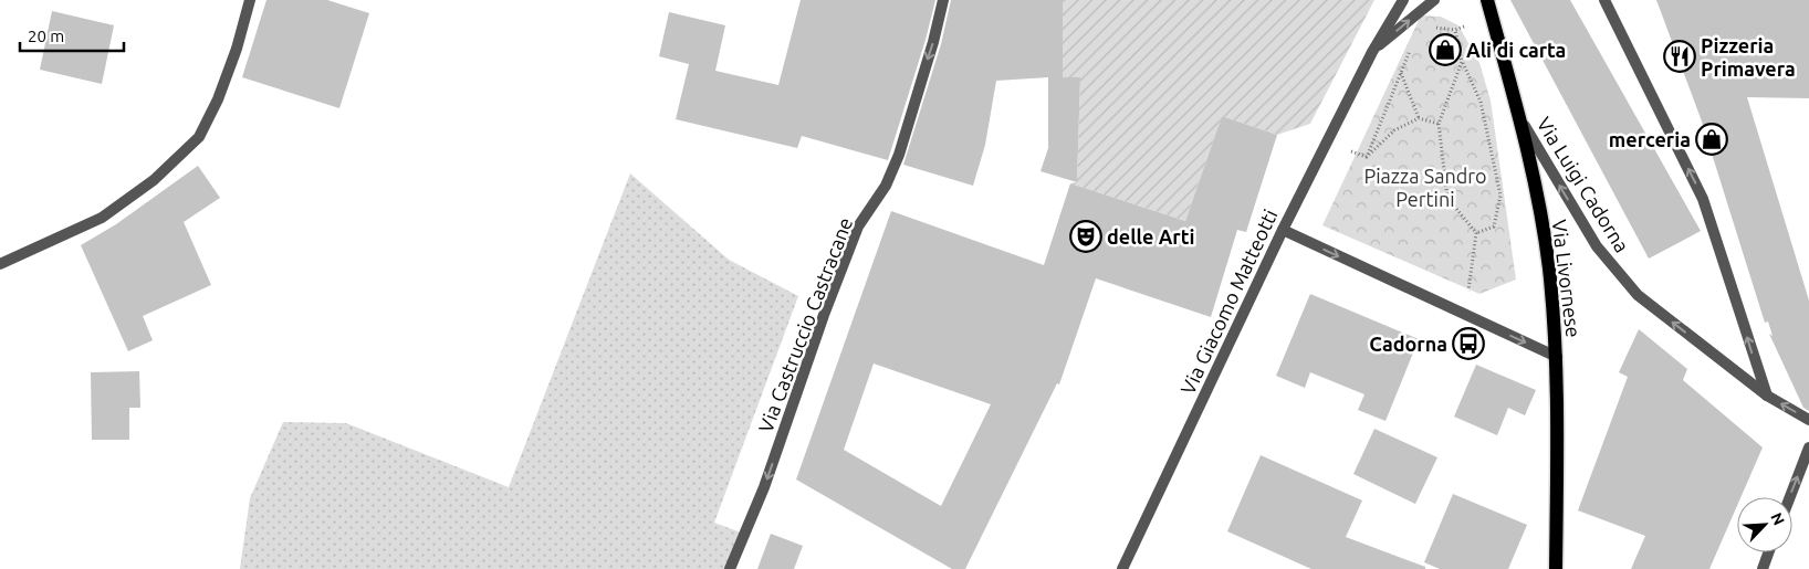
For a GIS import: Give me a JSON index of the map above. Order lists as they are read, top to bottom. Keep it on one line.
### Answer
{"streets":{"main road":["Via Livornese"],"street":["Via Luigi Cadorna","Via Giacomo Matteotti","Via Castruccio Castracane"]},"crossings":[["Via Luigi Cadorna","Via Livornese"]],"one_way":["Via Castruccio Castracane"],"parks":["Piazza Sandro Pertini"],"places":{"shop":["Ali di carta","merceria"],"restaurant":["Pizzeria Primavera"],"theatre":["delle Arti"],"bus stop":["Cadorna"]},"scale_bar":"20 m","north":"top right"}
